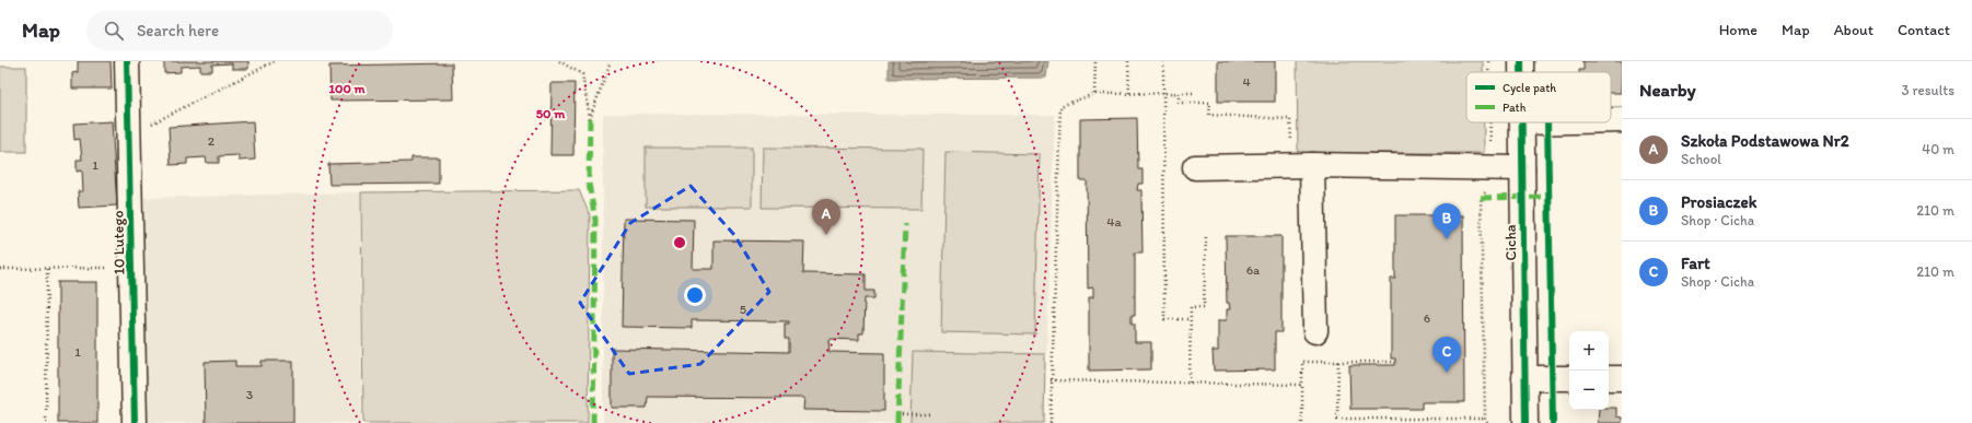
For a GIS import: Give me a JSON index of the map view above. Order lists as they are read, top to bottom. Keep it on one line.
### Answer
{"streets":{"street":["10 Lutego","Cicha"]},"house_numbers":["4","2","1","4a","6a","5","6","1","3"],"legend":["Cycle path","Path"],"page":{"header":"Map","search":"Search here","nav":["Home","Map","About","Contact"],"heading":["Nearby","3 results"],"list":[{"mark":"A","name":"Szkoła Podstawowa Nr2","note":"School","value":"40 m"},{"mark":"B","name":"Prosiaczek","note":"Shop · Cicha","value":"210 m"},{"mark":"C","name":"Fart","note":"Shop · Cicha","value":"210 m"}],"pins":["A","B","C"],"map_buttons":["+","−"]},"rings":["100 m","50 m"]}
